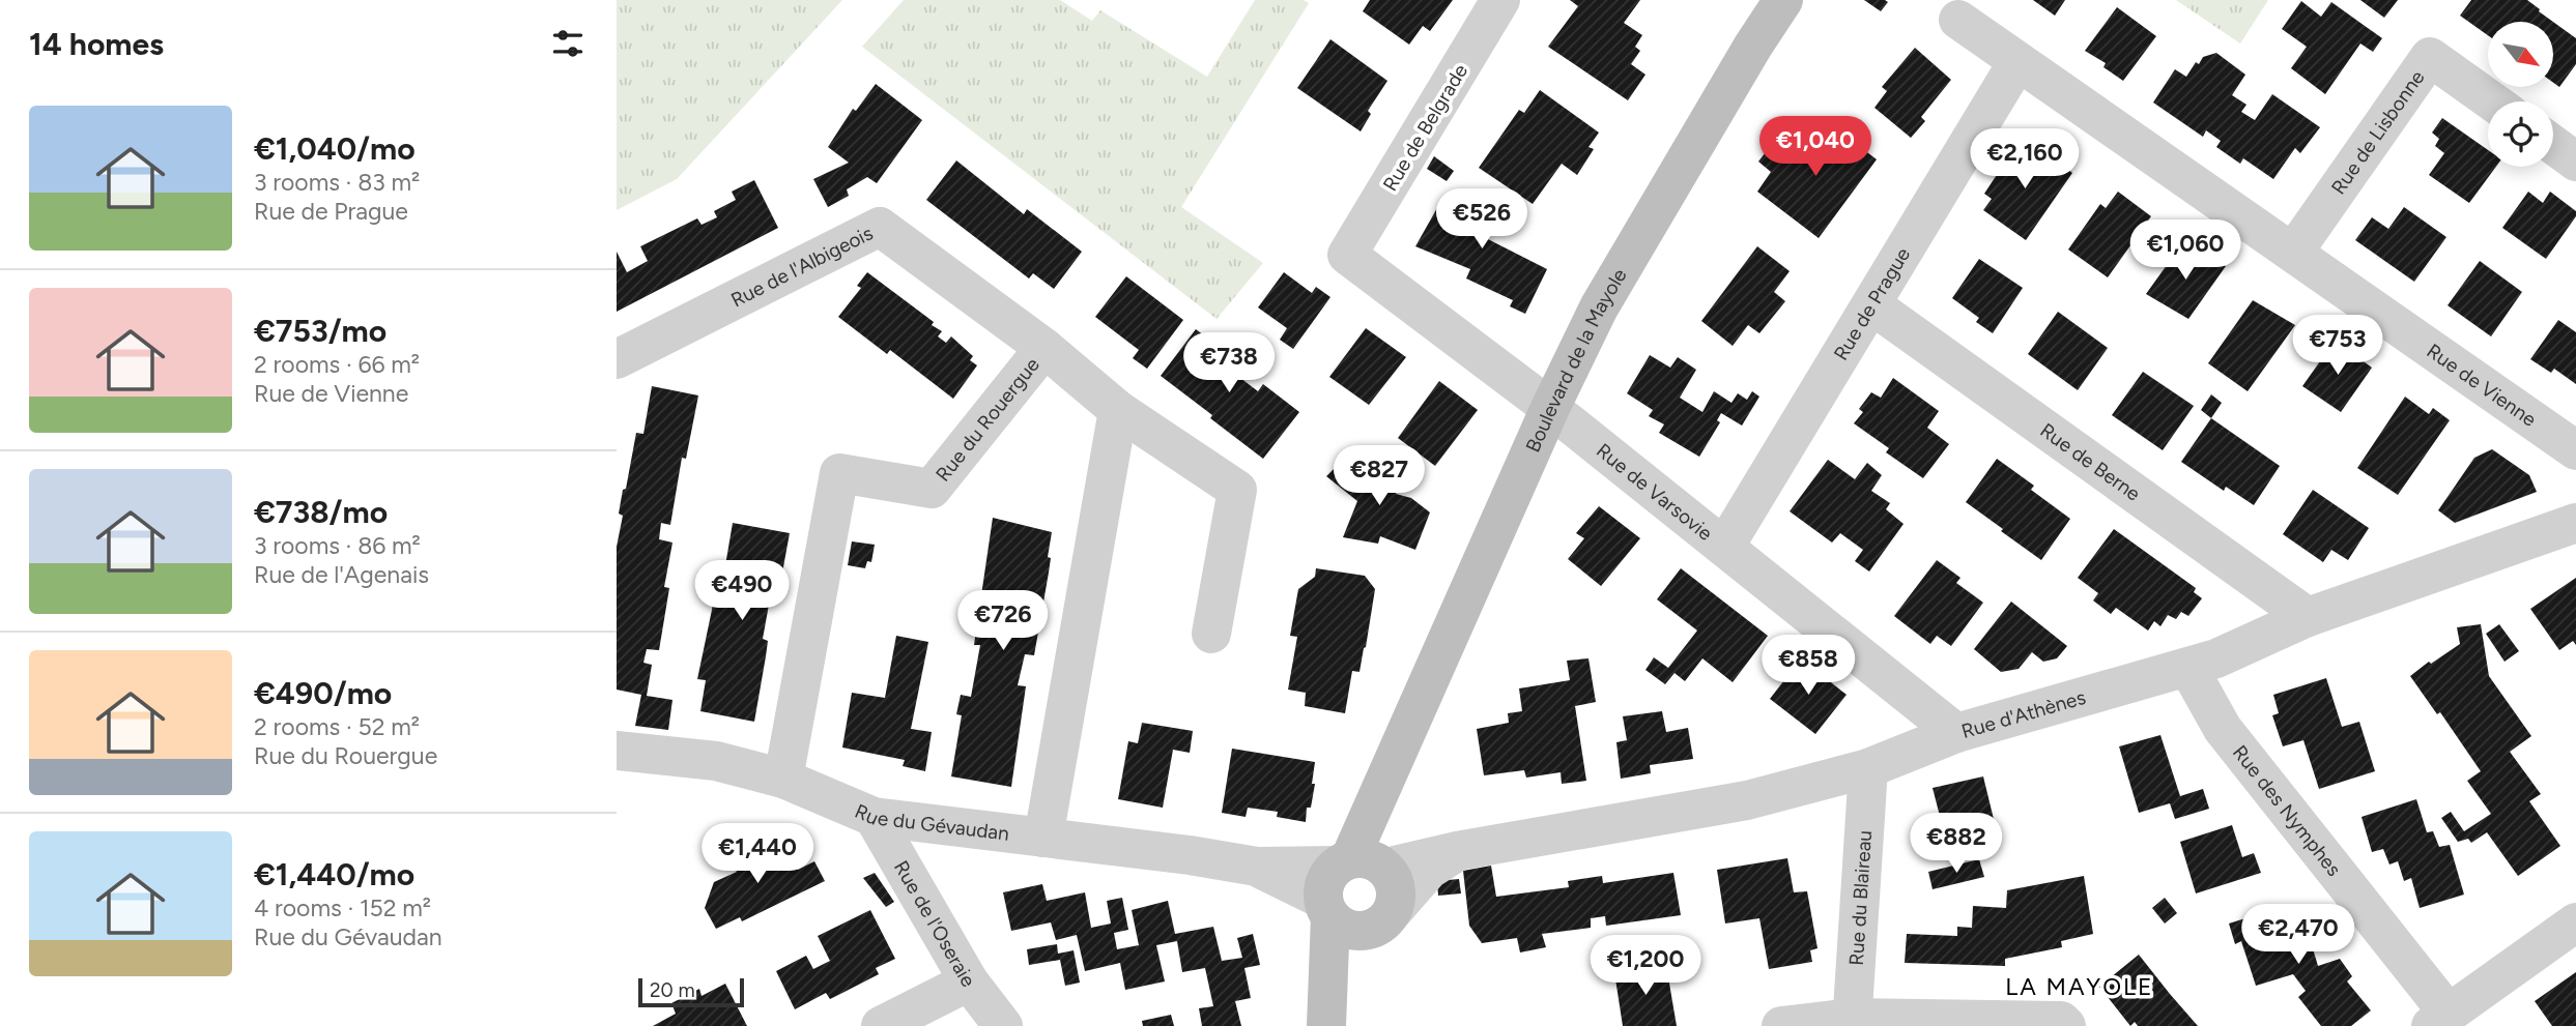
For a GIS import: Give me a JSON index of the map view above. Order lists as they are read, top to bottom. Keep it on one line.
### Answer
{"streets":{"main road":["Boulevard de la Mayole"],"street":["Rue de Belgrade","Rue de Lisbonne","Rue de l'Albigeois","Rue de Prague","Rue de Vienne","Rue du Rouergue","Rue de Berne","Rue de Varsovie","Rue d'Athènes","Rue des Nymphes","Rue du Gévaudan","Rue du Blaireau","Rue de l'Oseraie"]},"crossings":[["Rue de Belgrade","Rue de Varsovie"],["Rue de Lisbonne","Rue de Vienne"],["Rue de l'Albigeois","Rue du Rouergue"],["Rue de Prague","Rue de Vienne"],["Rue de Prague","Rue de Berne"],["Rue de Prague","Rue de Varsovie"],["Boulevard de la Mayole","Rue de Varsovie"],["Boulevard de la Mayole","Rue d'Athènes"],["Boulevard de la Mayole","Rue du Gévaudan"],["Rue du Rouergue","Rue du Gévaudan"],["Rue de Berne","Rue d'Athènes"],["Rue de Varsovie","Rue d'Athènes"],["Rue d'Athènes","Rue des Nymphes"],["Rue d'Athènes","Rue du Gévaudan"],["Rue d'Athènes","Rue du Blaireau"],["Rue du Gévaudan","Rue de l'Oseraie"]],"districts":["LA MAYOLE"],"scale_bar":"20 m","north":"bottom right","page":{"heading":"14 homes","list":[{"name":"€1,040/mo","note":"3 rooms · 83 m² · Rue de Prague"},{"name":"€753/mo","note":"2 rooms · 66 m² · Rue de Vienne"},{"name":"€738/mo","note":"3 rooms · 86 m² · Rue de l'Agenais"},{"name":"€490/mo","note":"2 rooms · 52 m² · Rue du Rouergue"},{"name":"€1,440/mo","note":"4 rooms · 152 m² · Rue du Gévaudan"}],"price":["€1,040","€2,160","€526","€1,060","€753","€738","€827","€490","€726","€858","€882","€1,440","€2,470","€1,200"],"scale":"20 m"}}
